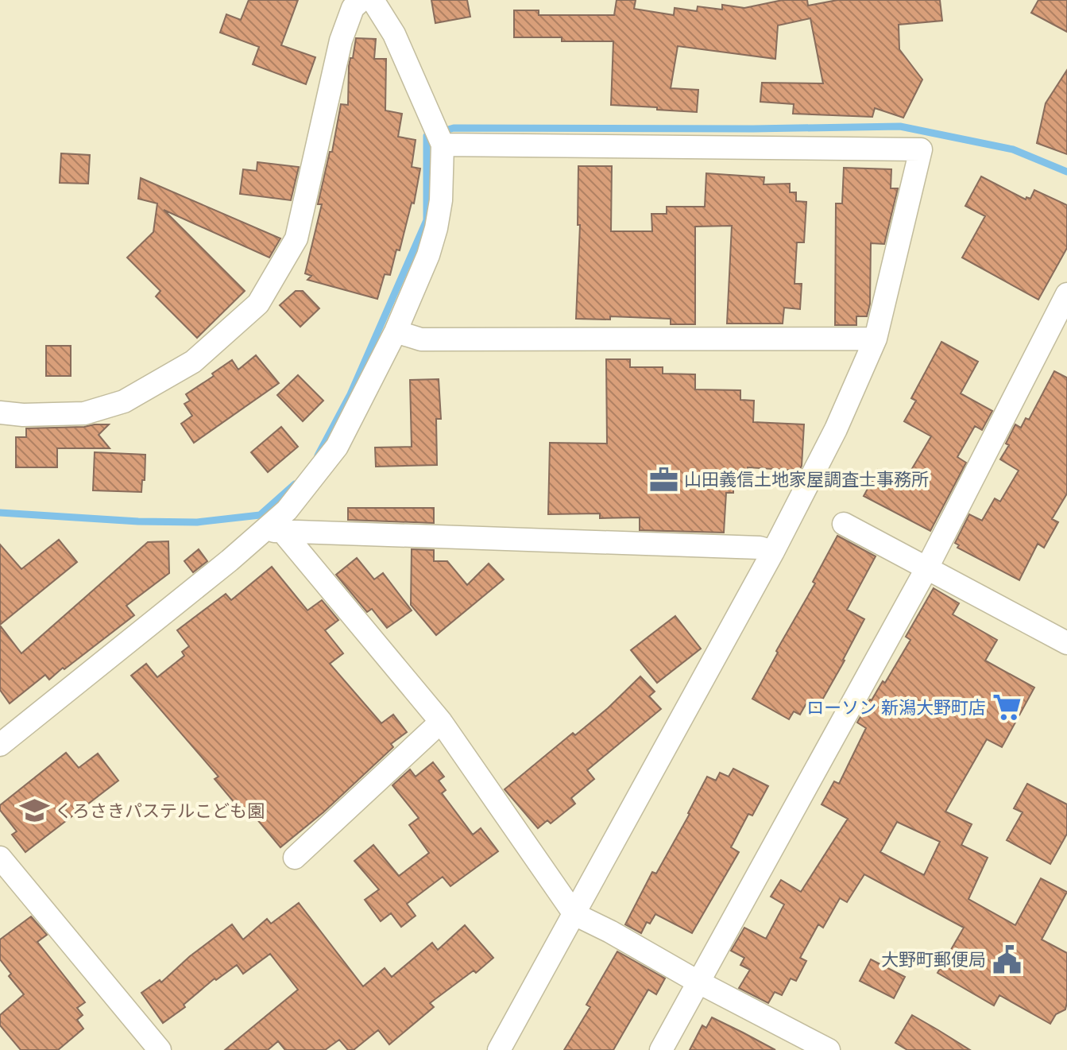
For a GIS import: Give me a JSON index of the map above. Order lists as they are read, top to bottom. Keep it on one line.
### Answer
{"places":{"office":["山田義信土地家屋調査士事務所"],"supermarket":["ローソン 新潟大野町店"],"school or university":["くろさきパステルこども園"],"public building":["大野町郵便局"]}}
